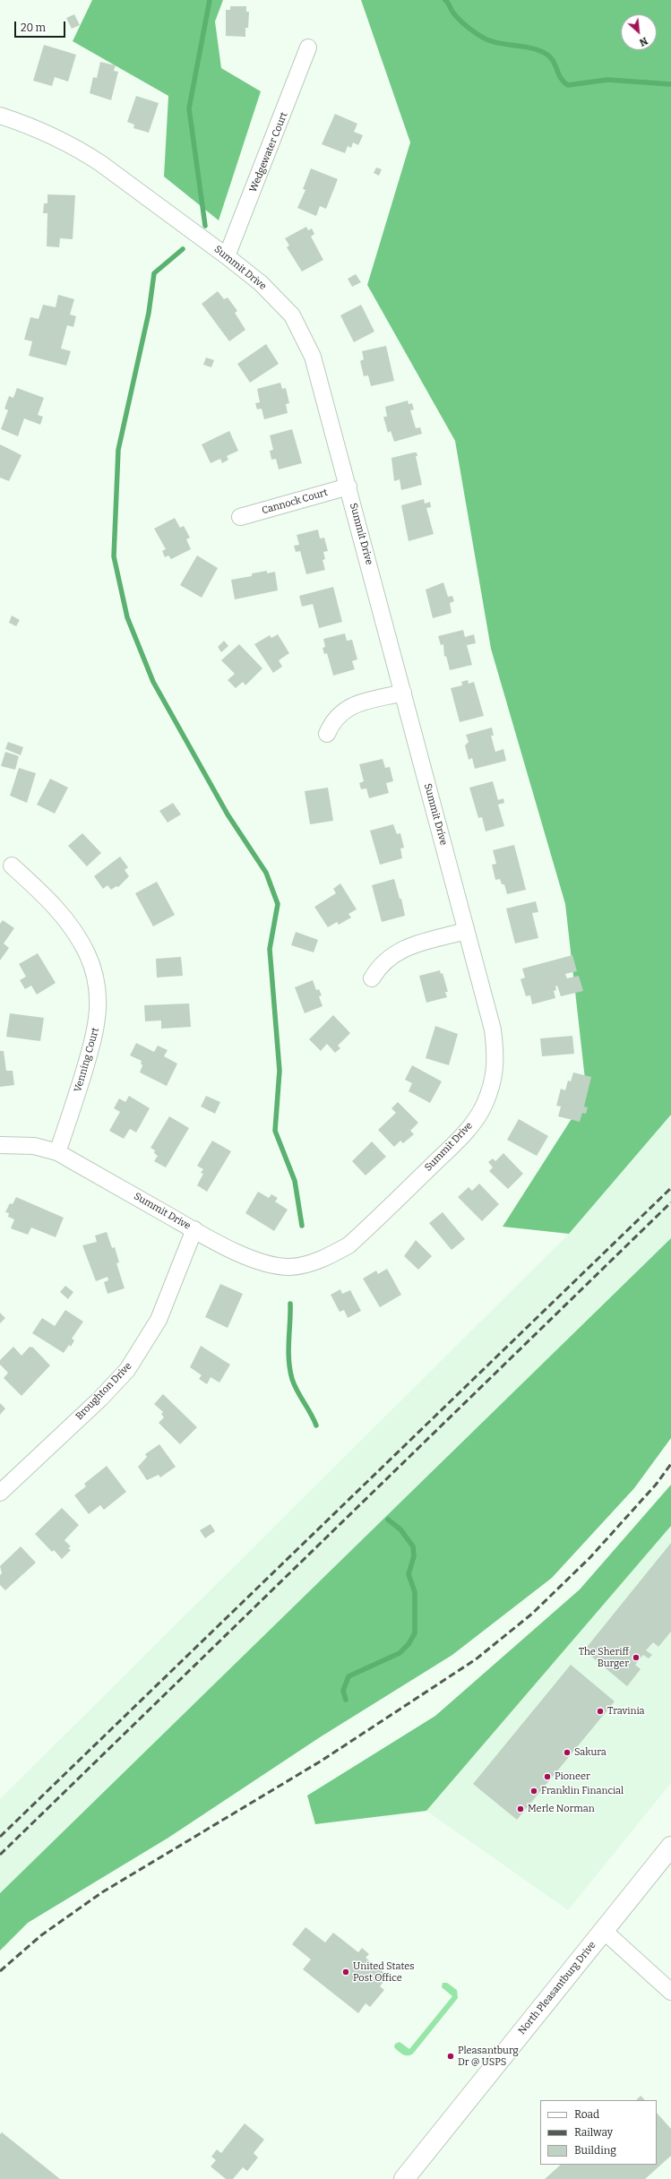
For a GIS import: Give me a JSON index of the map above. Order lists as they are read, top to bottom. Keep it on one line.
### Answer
{"streets":{"main road":["North Pleasantburg Drive"],"street":["Wedgewater Court","Summit Drive","Cannock Court","Venning Court","Broughton Drive"]},"crossings":[["Wedgewater Court","Summit Drive"],["Summit Drive","Cannock Court"],["Summit Drive","Venning Court"],["Summit Drive","Broughton Drive"]],"places":["The Sheriff Burger","Travinia","Sakura","Pioneer","Franklin Financial","Merle Norman","United States Post Office","Pleasantburg Dr @ USPS"],"legend":["Road","Railway","Building"],"scale_bar":"20 m","north":"bottom right"}
